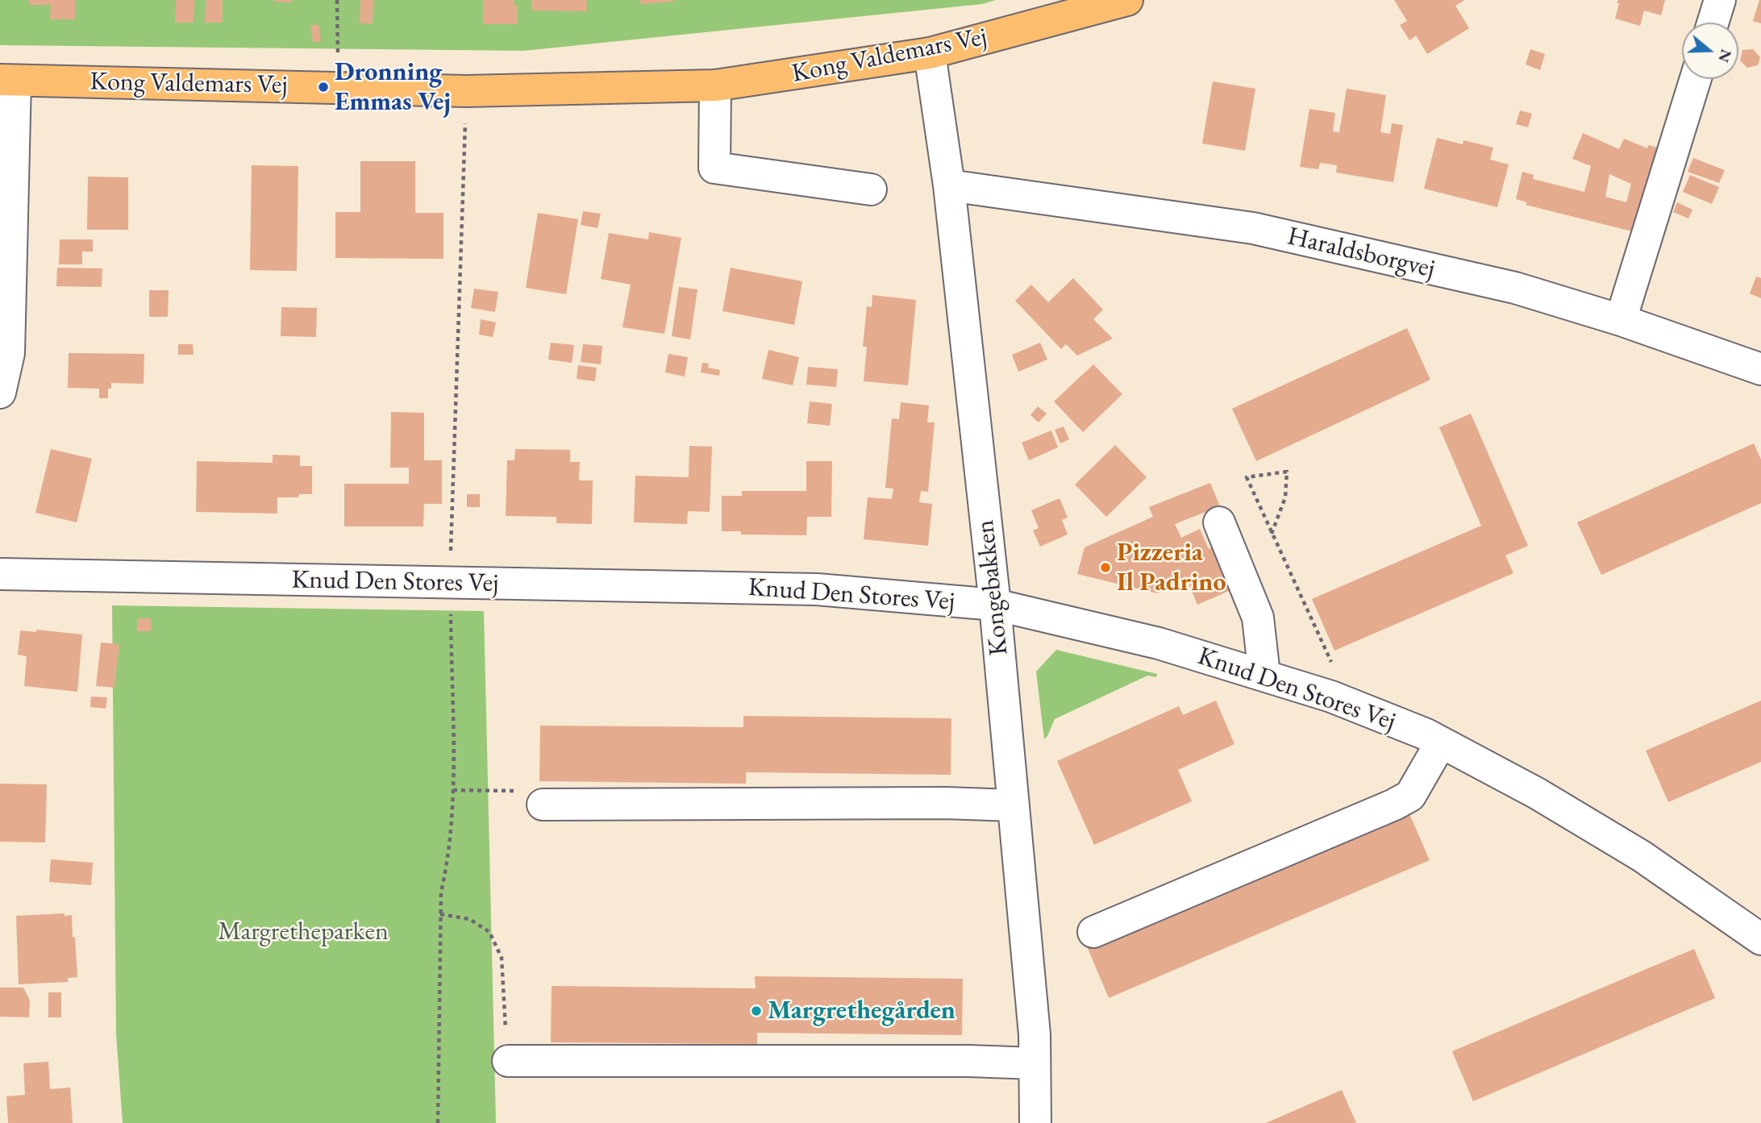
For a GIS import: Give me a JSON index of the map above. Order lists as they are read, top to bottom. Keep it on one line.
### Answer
{"streets":{"main road":["Kong Valdemars Vej"],"street":["Haraldsborgvej","Knud Den Stores Vej","Kongebakken"]},"crossings":[["Kong Valdemars Vej","Kongebakken"],["Haraldsborgvej","Kongebakken"],["Knud Den Stores Vej","Kongebakken"]],"parks":["Margretheparken"],"places":["Dronning Emmas Vej","Pizzeria Il Padrino","Margrethegården"],"north":"right"}
